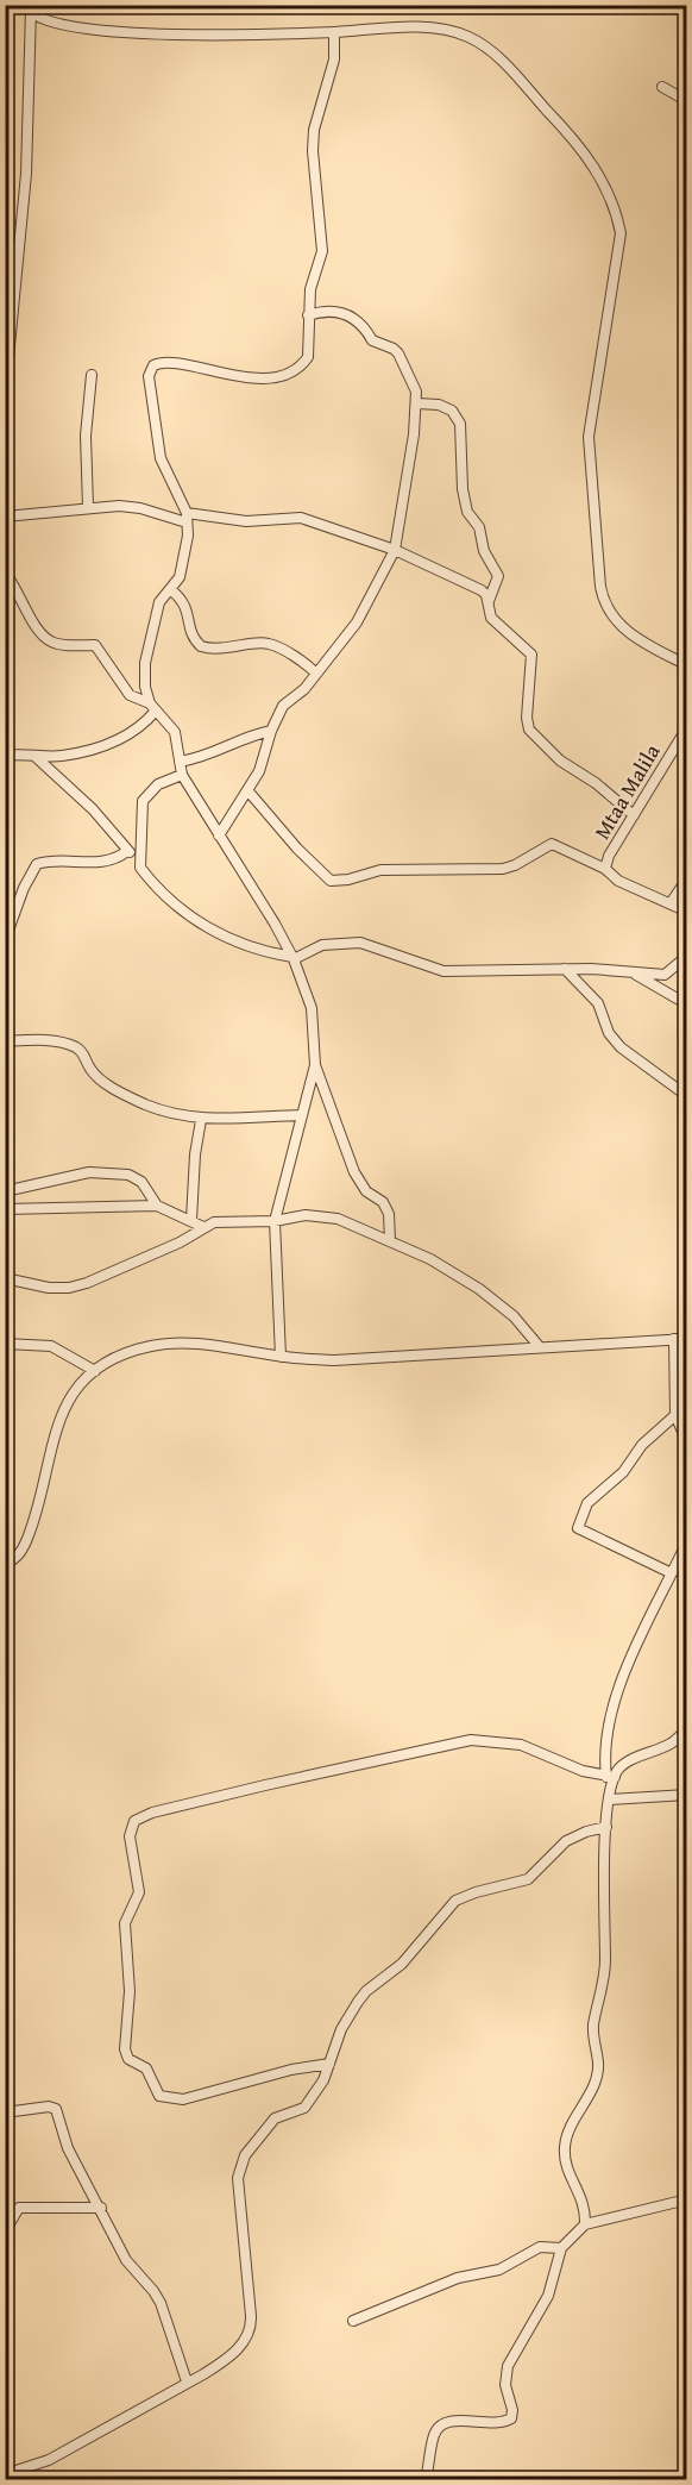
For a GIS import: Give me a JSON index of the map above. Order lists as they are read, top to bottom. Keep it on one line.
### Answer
{"streets":{"street":["Mtaa Malila"]}}
